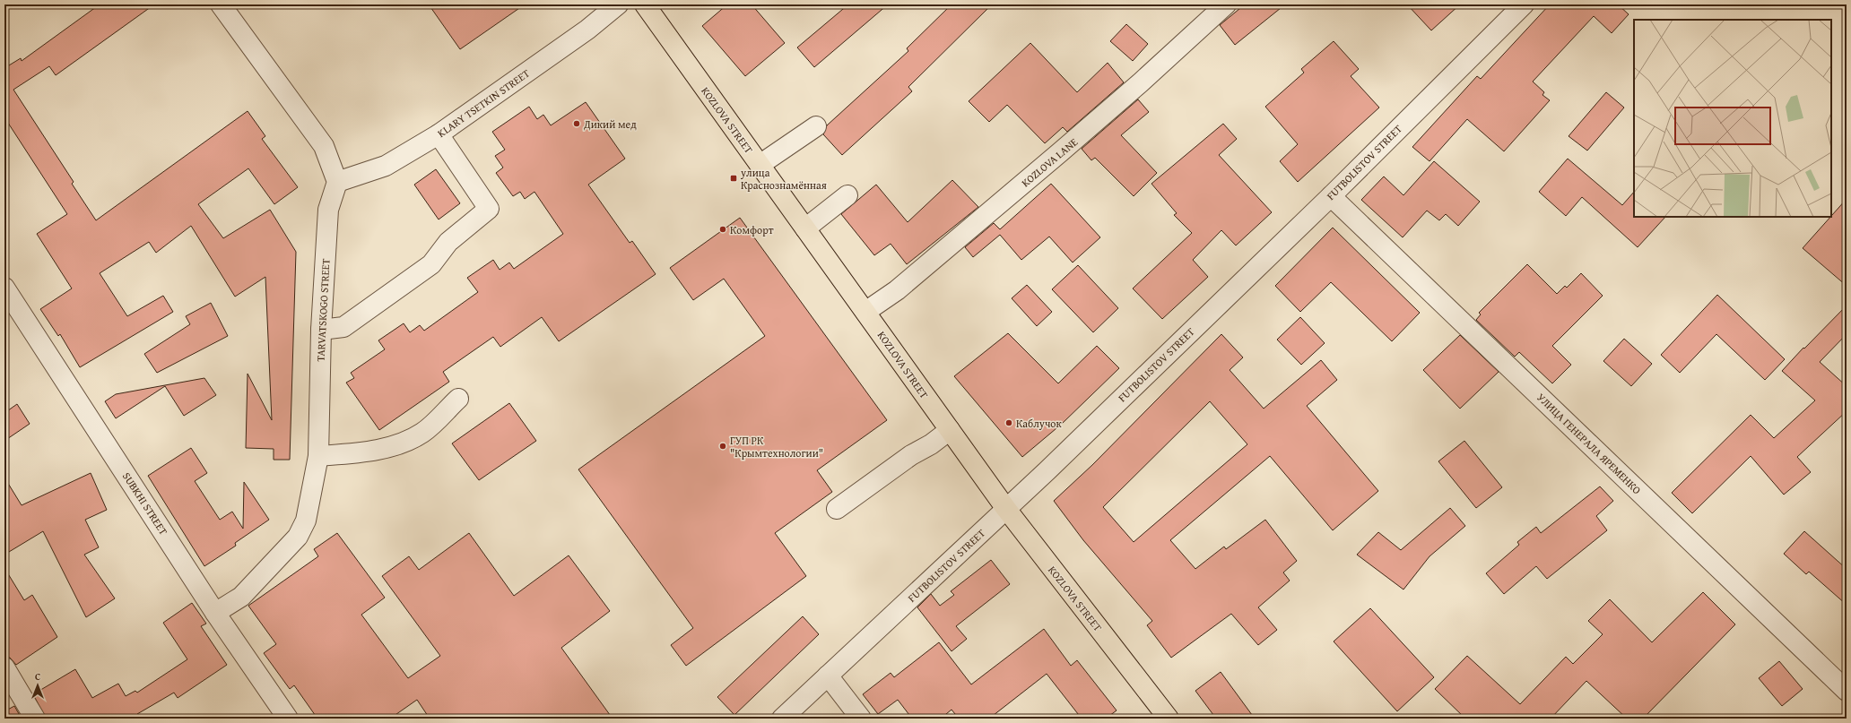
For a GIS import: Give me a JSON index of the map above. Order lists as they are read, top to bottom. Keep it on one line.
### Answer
{"streets":{"main road":["KOZLOVA STREET"],"street":["KLARY TSETKIN STREET","KOZLOVA LANE","FUTBOLISTOV STREET","TARVATSKOGO STREET","УЛИЦА ГЕНЕРАЛА ЯРЕМЕНКО","SUBKHI STREET"]},"crossings":[["KLARY TSETKIN STREET","TARVATSKOGO STREET"],["KOZLOVA STREET","KOZLOVA LANE"],["KOZLOVA STREET","FUTBOLISTOV STREET"],["FUTBOLISTOV STREET","УЛИЦА ГЕНЕРАЛА ЯРЕМЕНКО"],["TARVATSKOGO STREET","SUBKHI STREET"]],"places":{"other":["Дикий мед","Комфорт","Каблучок","ГУП РК \"Крымтехнологии\""],"transit":["улица Краснознамённая"]},"north":"top"}
